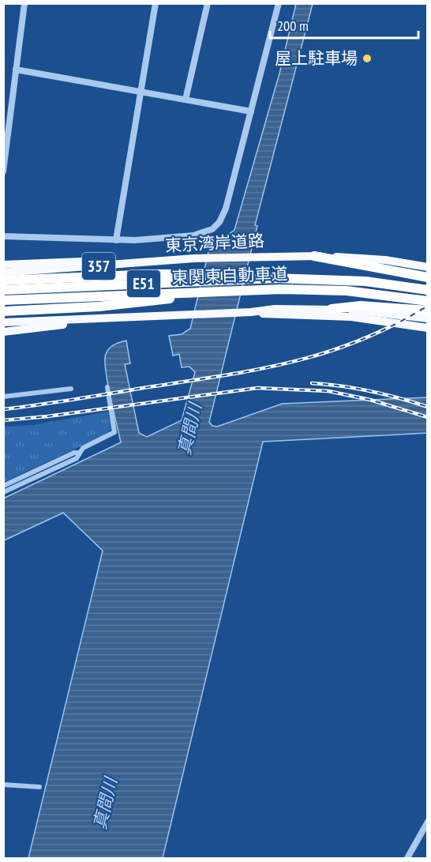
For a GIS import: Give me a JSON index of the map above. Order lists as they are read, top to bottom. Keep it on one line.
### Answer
{"streets":{"highway":["東京湾岸道路","357","東関東自動車道","E51"]},"water":["真間川"],"places":["屋上駐車場"],"scale_bar":"200 m"}
